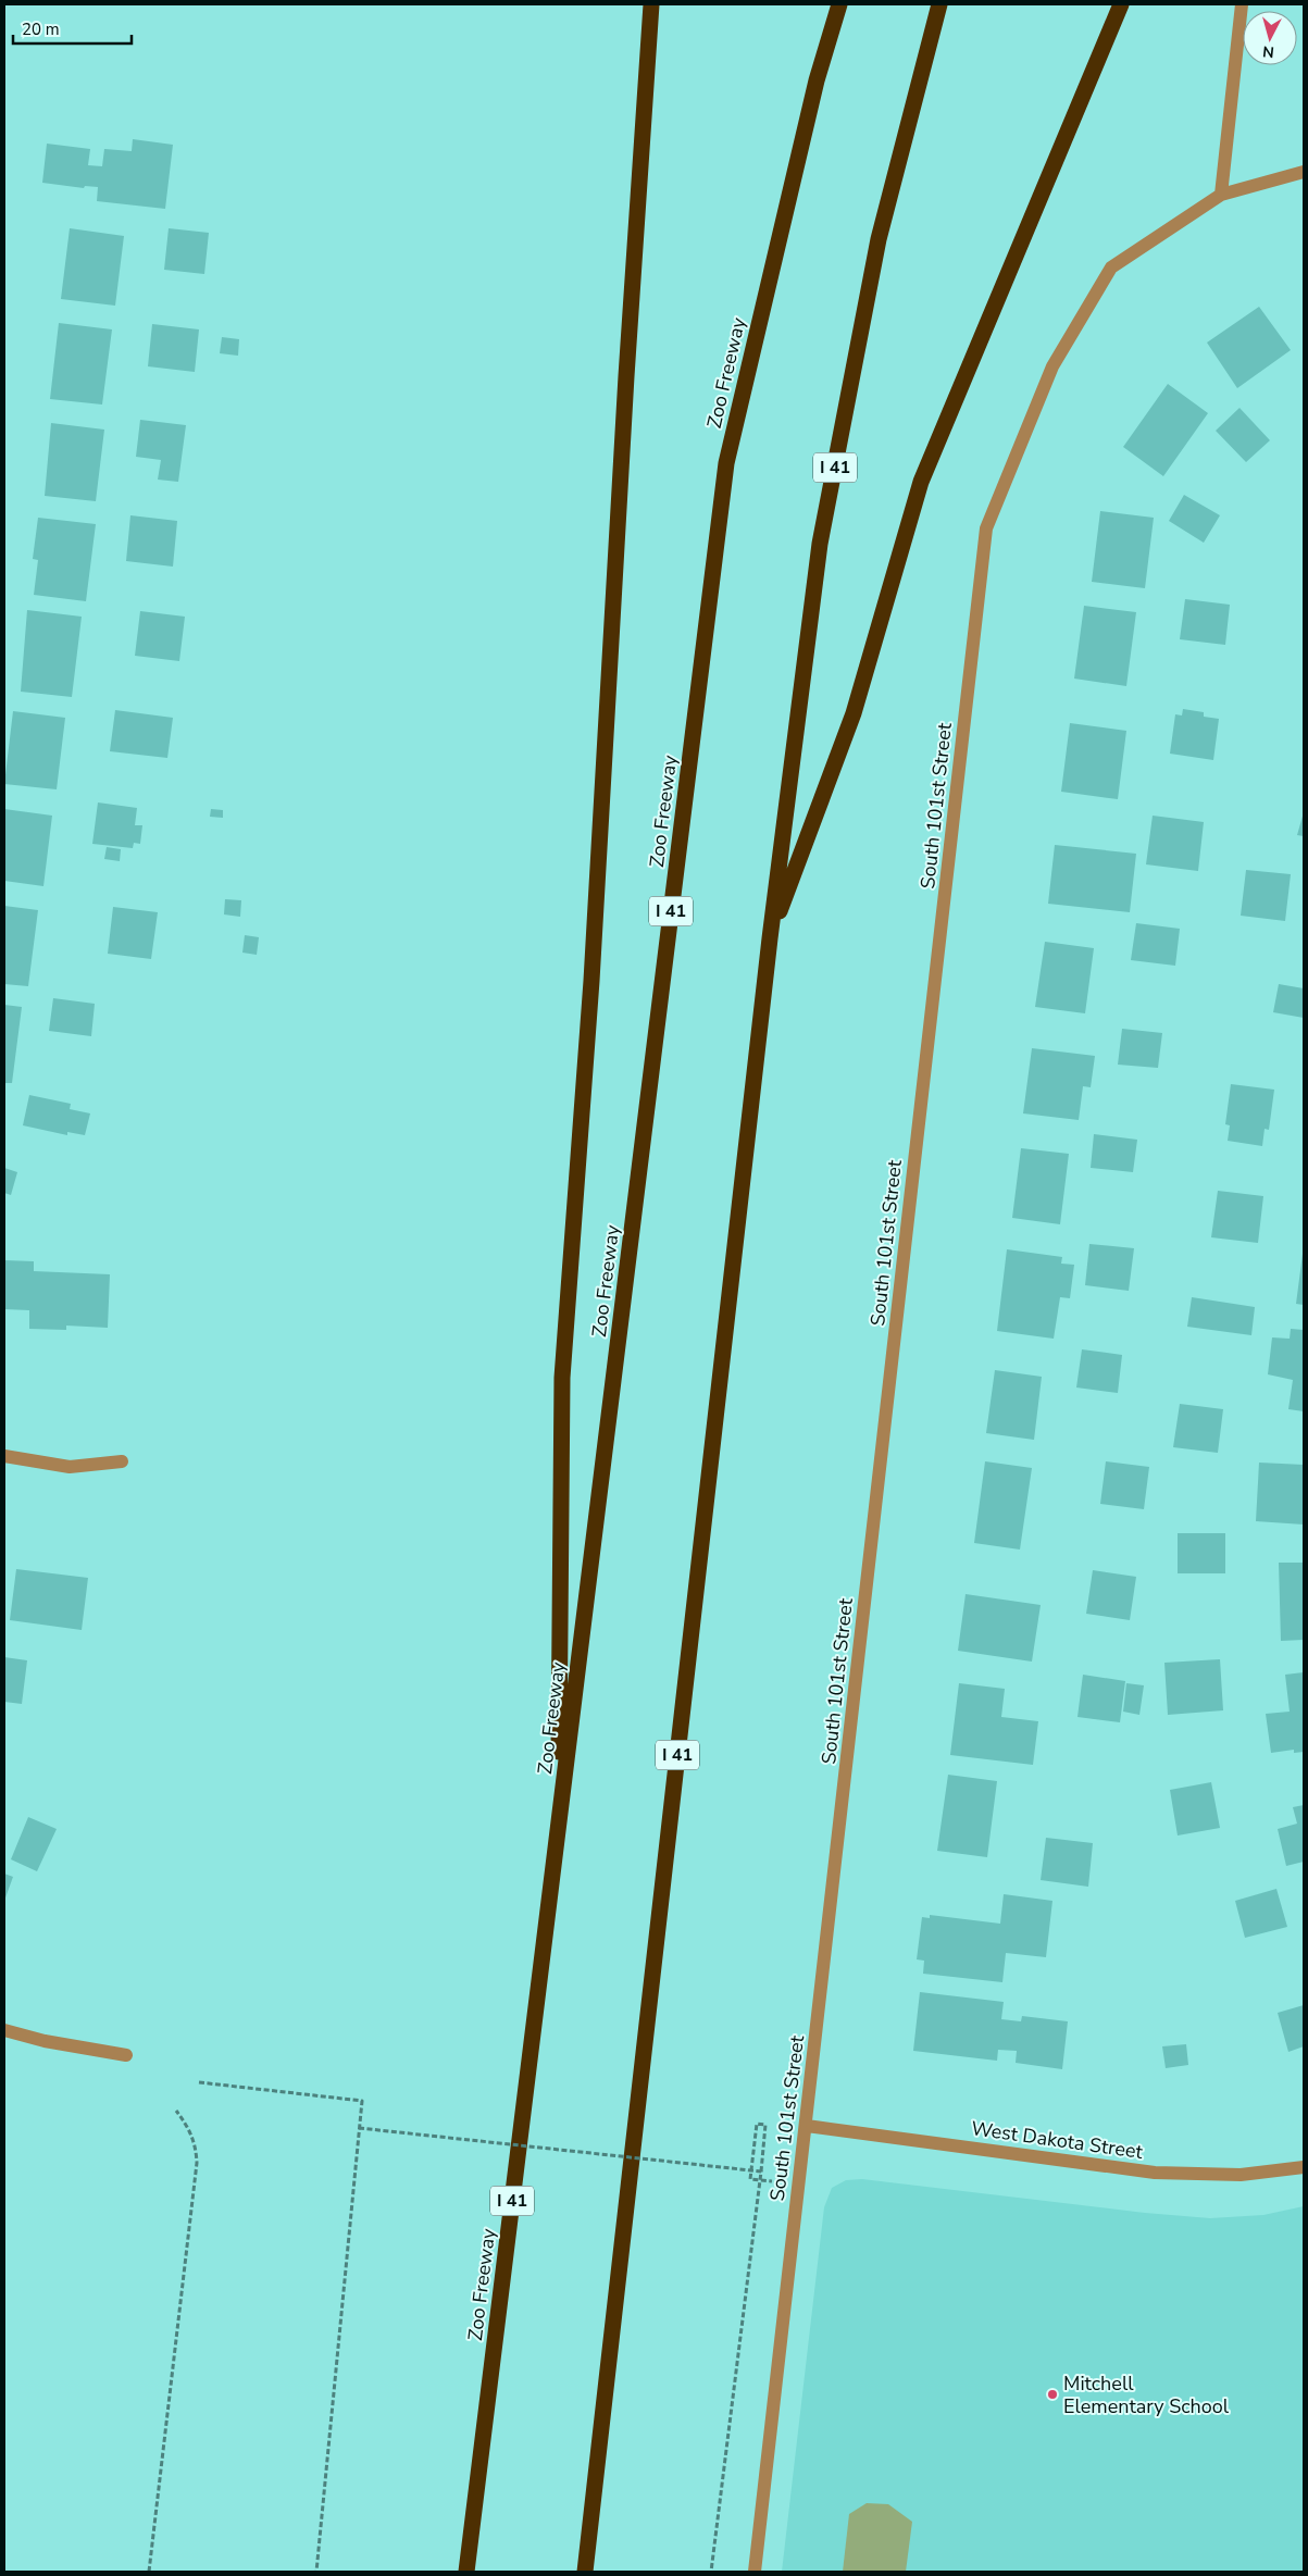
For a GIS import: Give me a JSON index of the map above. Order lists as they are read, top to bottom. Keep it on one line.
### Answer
{"streets":{"highway":["Zoo Freeway","I 41"],"street":["South 101st Street","West Dakota Street"]},"crossings":[["South 101st Street","West Dakota Street"]],"places":["Mitchell Elementary School"],"scale_bar":"20 m","north":"bottom"}
